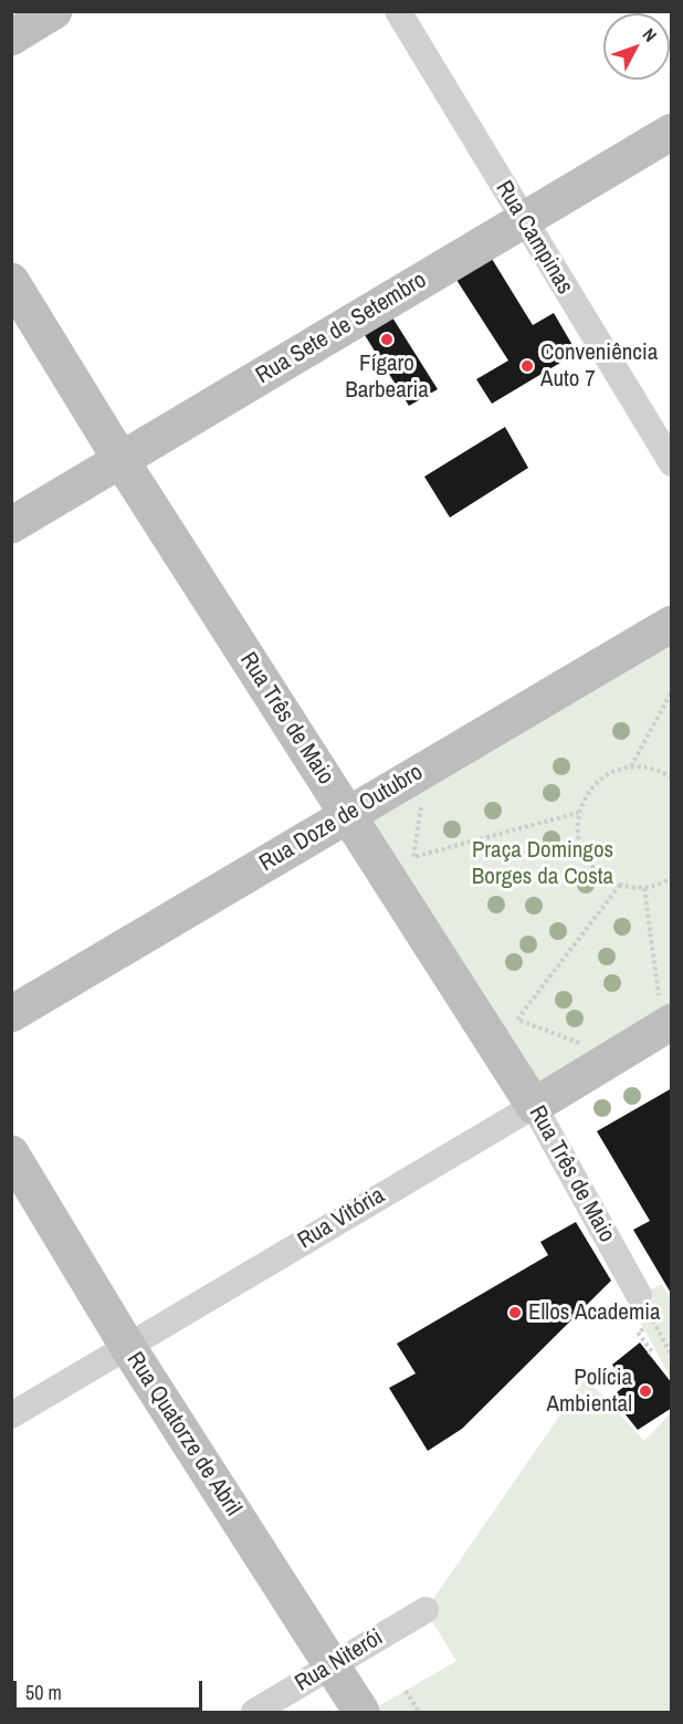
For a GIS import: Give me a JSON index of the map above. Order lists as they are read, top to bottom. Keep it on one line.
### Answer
{"streets":{"street":["Rua Campinas","Rua Sete de Setembro","Rua Três de Maio","Rua Doze de Outubro","Rua Vitória","Rua Quatorze de Abril","Rua Niterói"]},"crossings":[["Rua Campinas","Rua Sete de Setembro"],["Rua Sete de Setembro","Rua Três de Maio"],["Rua Três de Maio","Rua Doze de Outubro"],["Rua Três de Maio","Rua Vitória"],["Rua Vitória","Rua Quatorze de Abril"],["Rua Quatorze de Abril","Rua Niterói"]],"parks":["Praça Domingos Borges da Costa"],"places":["Fígaro Barbearia","Conveniência Auto 7","Ellos Academia","Polícia Ambiental"],"scale_bar":"50 m","north":"top right"}
